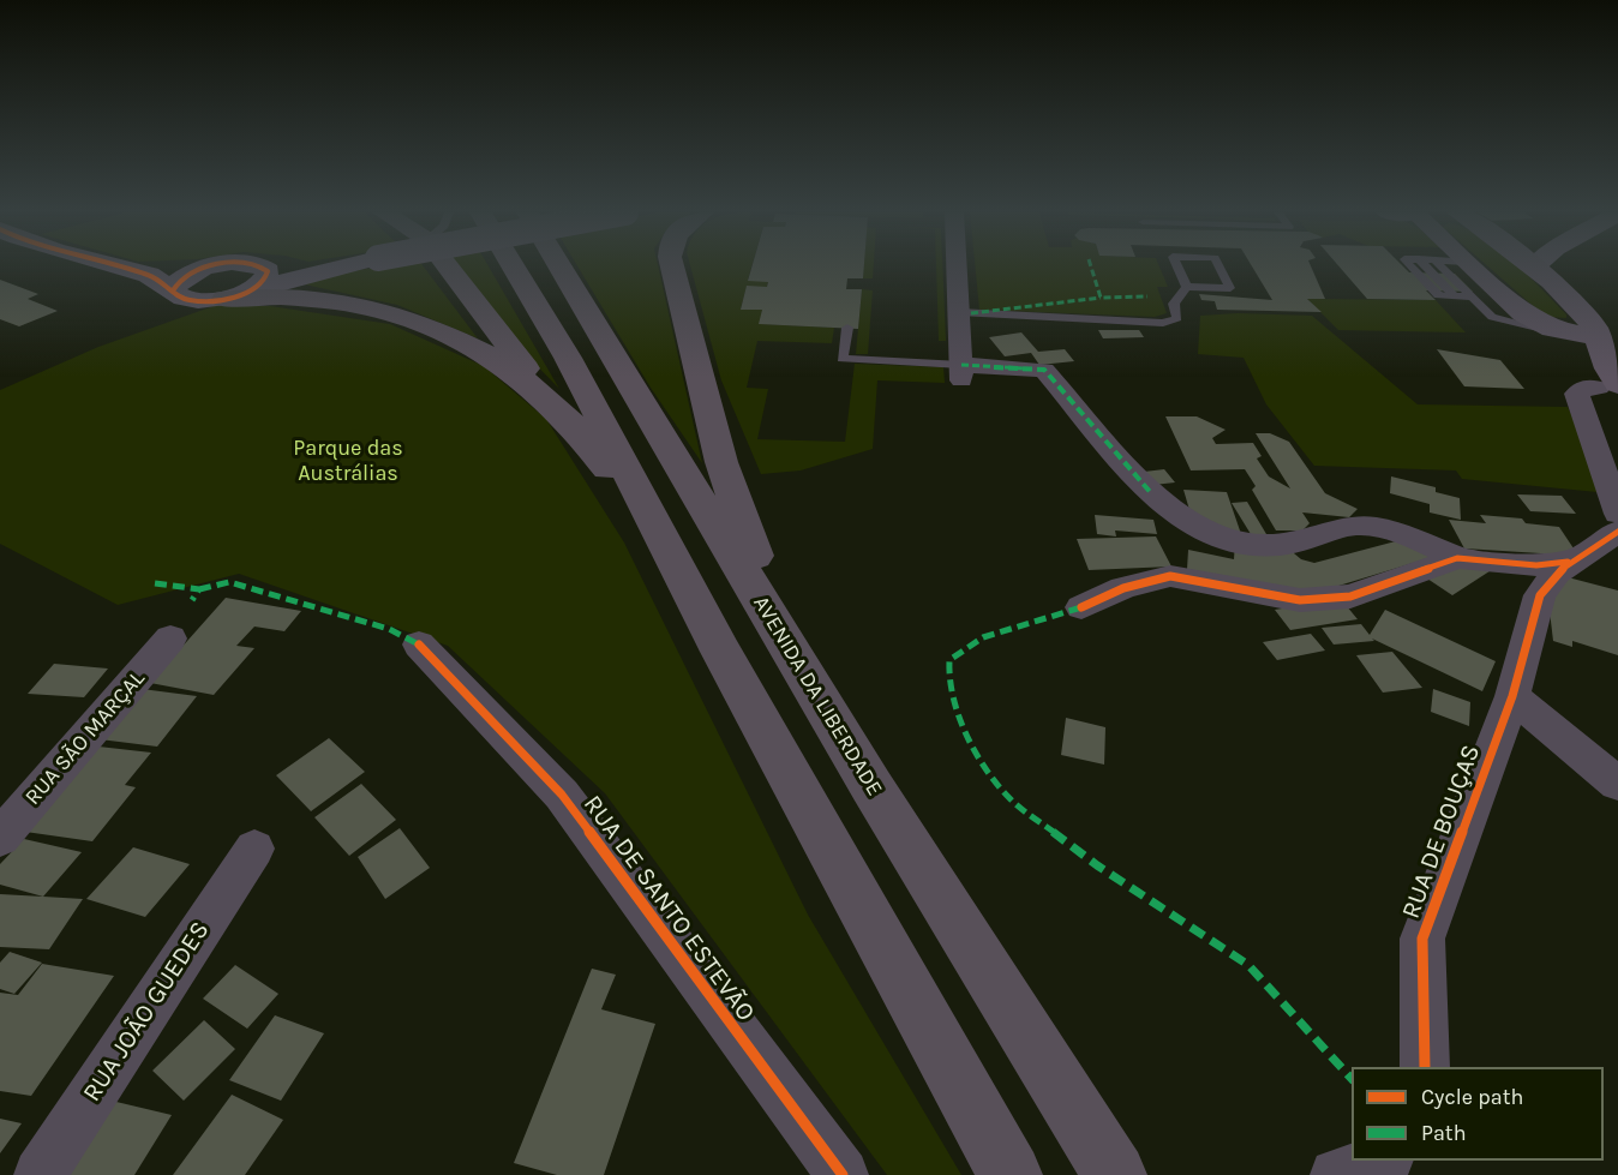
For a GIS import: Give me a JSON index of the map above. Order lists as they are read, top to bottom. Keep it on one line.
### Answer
{"streets":{"highway":["AVENIDA DA LIBERDADE"],"street":["RUA SÃO MARÇAL","RUA DE BOUÇAS","RUA DE SANTO ESTEVÃO","RUA JOÃO GUEDES"]},"parks":["Parque das Austrálias"],"legend":["Cycle path","Path"]}
